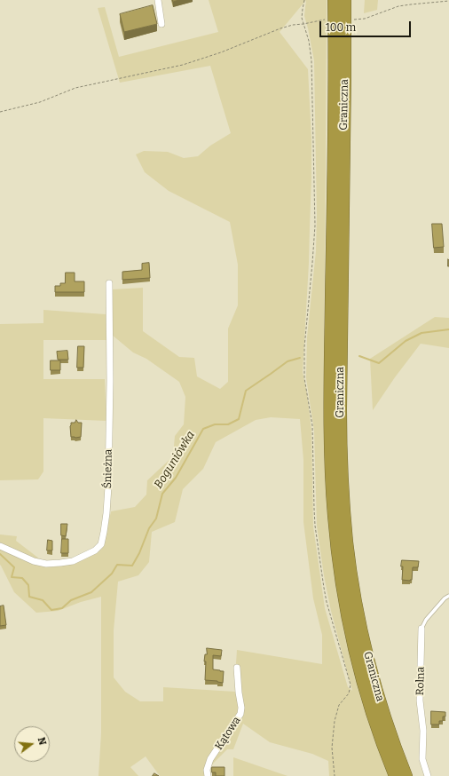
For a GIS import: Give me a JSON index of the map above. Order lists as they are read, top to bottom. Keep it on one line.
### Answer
{"streets":{"highway":["Graniczna"],"street":["Śnieżna","Rolna","Kątowa"]},"water":["Boguniówka"],"scale_bar":"100 m","north":"right"}
